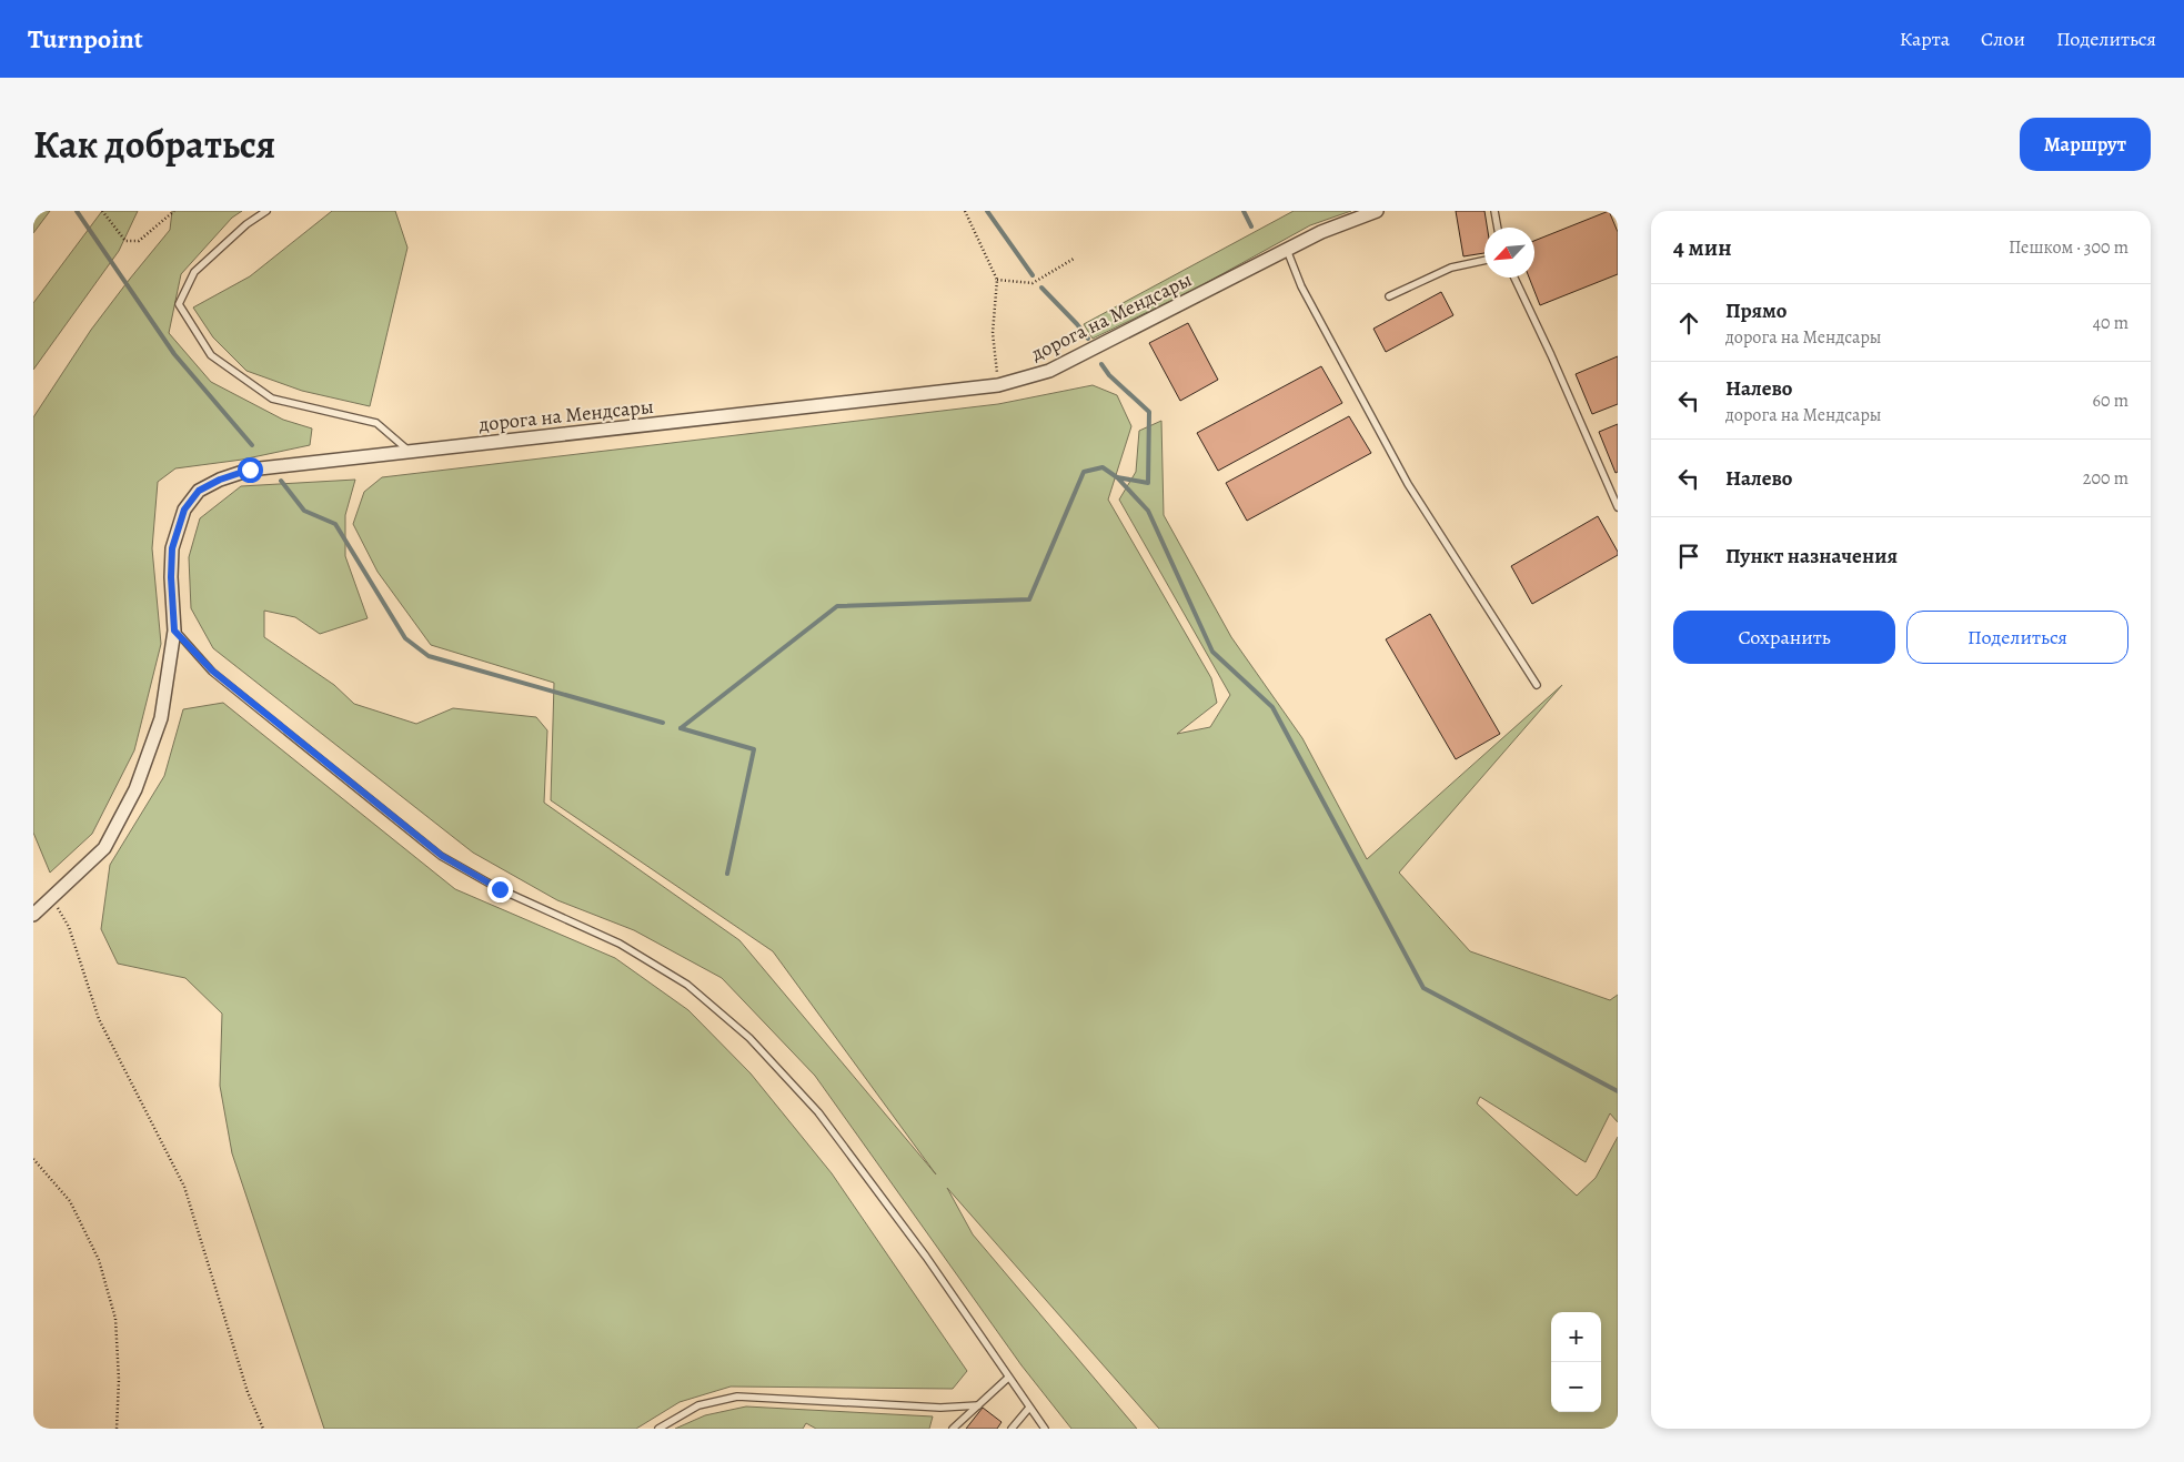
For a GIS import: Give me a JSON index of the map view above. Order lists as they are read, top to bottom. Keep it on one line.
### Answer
{"streets":{"street":["дорога на Мендсары"]},"north":"bottom left","page":{"header":"Turnpoint","nav":["Карта","Слои","Поделиться"],"title":"Как добраться","buttons":["Маршрут",["Сохранить","Поделиться"]],"heading":["4 мин","Пешком · 300 m"],"list":[["Прямо","дорога на Мендсары","40 m"],["Налево","дорога на Мендсары","60 m"],["Налево","200 m"],"Пункт назначения"],"map_buttons":["+","−"]}}
